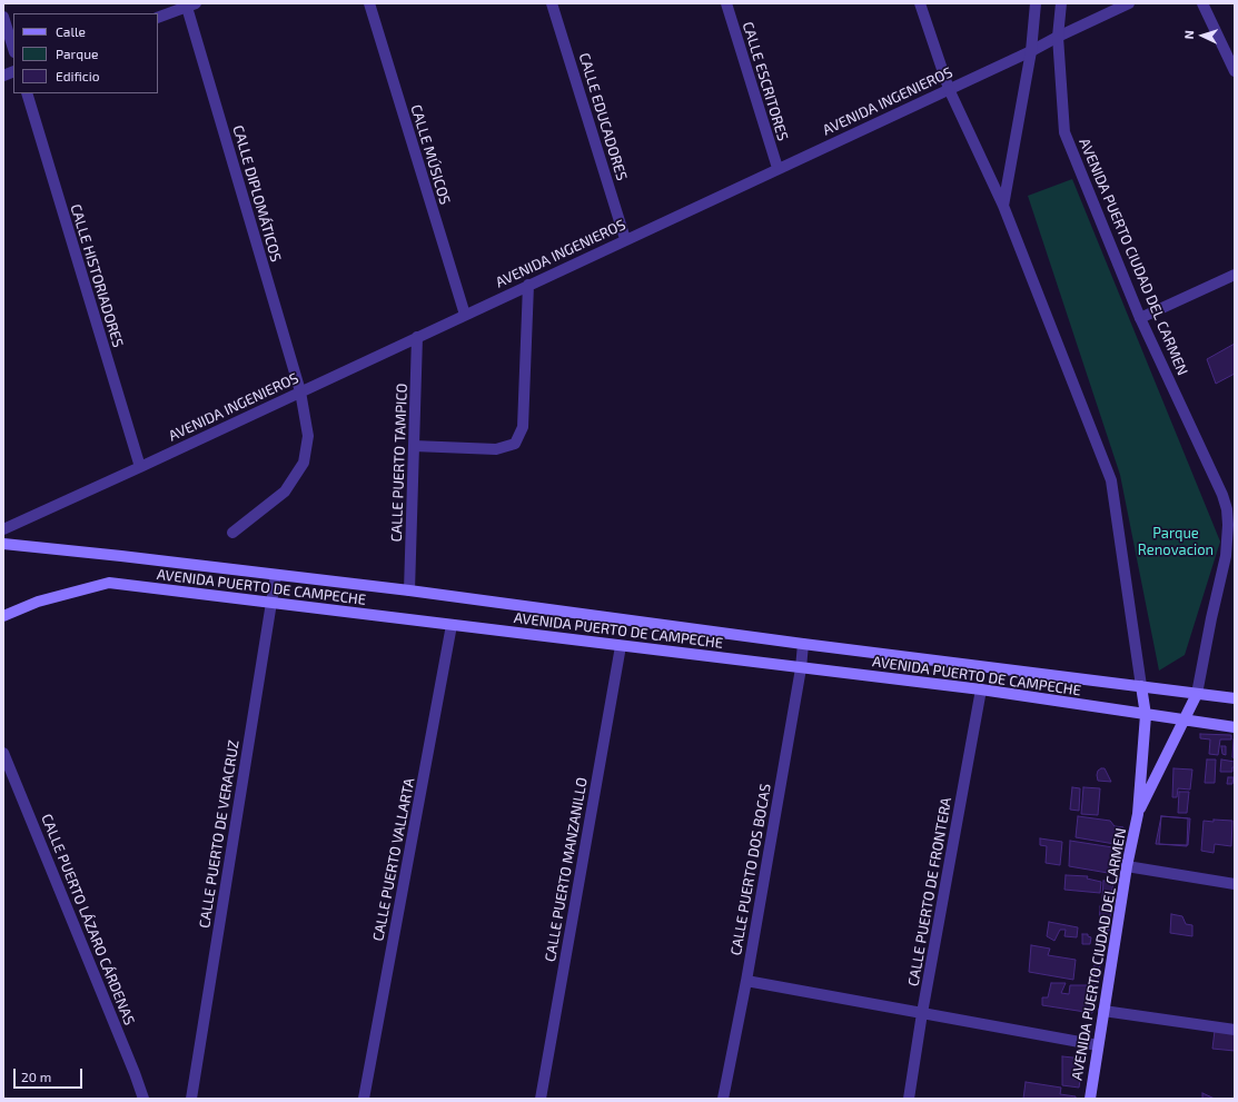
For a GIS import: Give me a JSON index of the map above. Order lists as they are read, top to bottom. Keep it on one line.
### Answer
{"streets":{"main road":["AVENIDA PUERTO CIUDAD DEL CARMEN","AVENIDA PUERTO DE CAMPECHE"],"street":["CALLE ESCRITORES","AVENIDA INGENIEROS","CALLE EDUCADORES","CALLE MÚSICOS","CALLE DIPLOMÁTICOS","CALLE HISTORIADORES","CALLE PUERTO TAMPICO","CALLE PUERTO DE VERACRUZ","CALLE PUERTO VALLARTA","CALLE PUERTO MANZANILLO","CALLE PUERTO DOS BOCAS","CALLE PUERTO DE FRONTERA","CALLE PUERTO LÁZARO CÁRDENAS"]},"crossings":[["CALLE ESCRITORES","AVENIDA INGENIEROS"],["AVENIDA INGENIEROS","CALLE EDUCADORES"],["AVENIDA INGENIEROS","CALLE MÚSICOS"],["AVENIDA INGENIEROS","CALLE DIPLOMÁTICOS"],["AVENIDA INGENIEROS","AVENIDA PUERTO CIUDAD DEL CARMEN"],["AVENIDA INGENIEROS","CALLE HISTORIADORES"],["AVENIDA INGENIEROS","CALLE PUERTO TAMPICO"],["AVENIDA PUERTO CIUDAD DEL CARMEN","AVENIDA PUERTO DE CAMPECHE"],["CALLE PUERTO TAMPICO","AVENIDA PUERTO DE CAMPECHE"],["AVENIDA PUERTO DE CAMPECHE","CALLE PUERTO DE VERACRUZ"],["AVENIDA PUERTO DE CAMPECHE","CALLE PUERTO VALLARTA"],["AVENIDA PUERTO DE CAMPECHE","CALLE PUERTO MANZANILLO"],["AVENIDA PUERTO DE CAMPECHE","CALLE PUERTO DOS BOCAS"],["AVENIDA PUERTO DE CAMPECHE","CALLE PUERTO DE FRONTERA"]],"parks":["Parque Renovacion"],"legend":["Calle","Parque","Edificio"],"scale_bar":"20 m","north":"left"}
